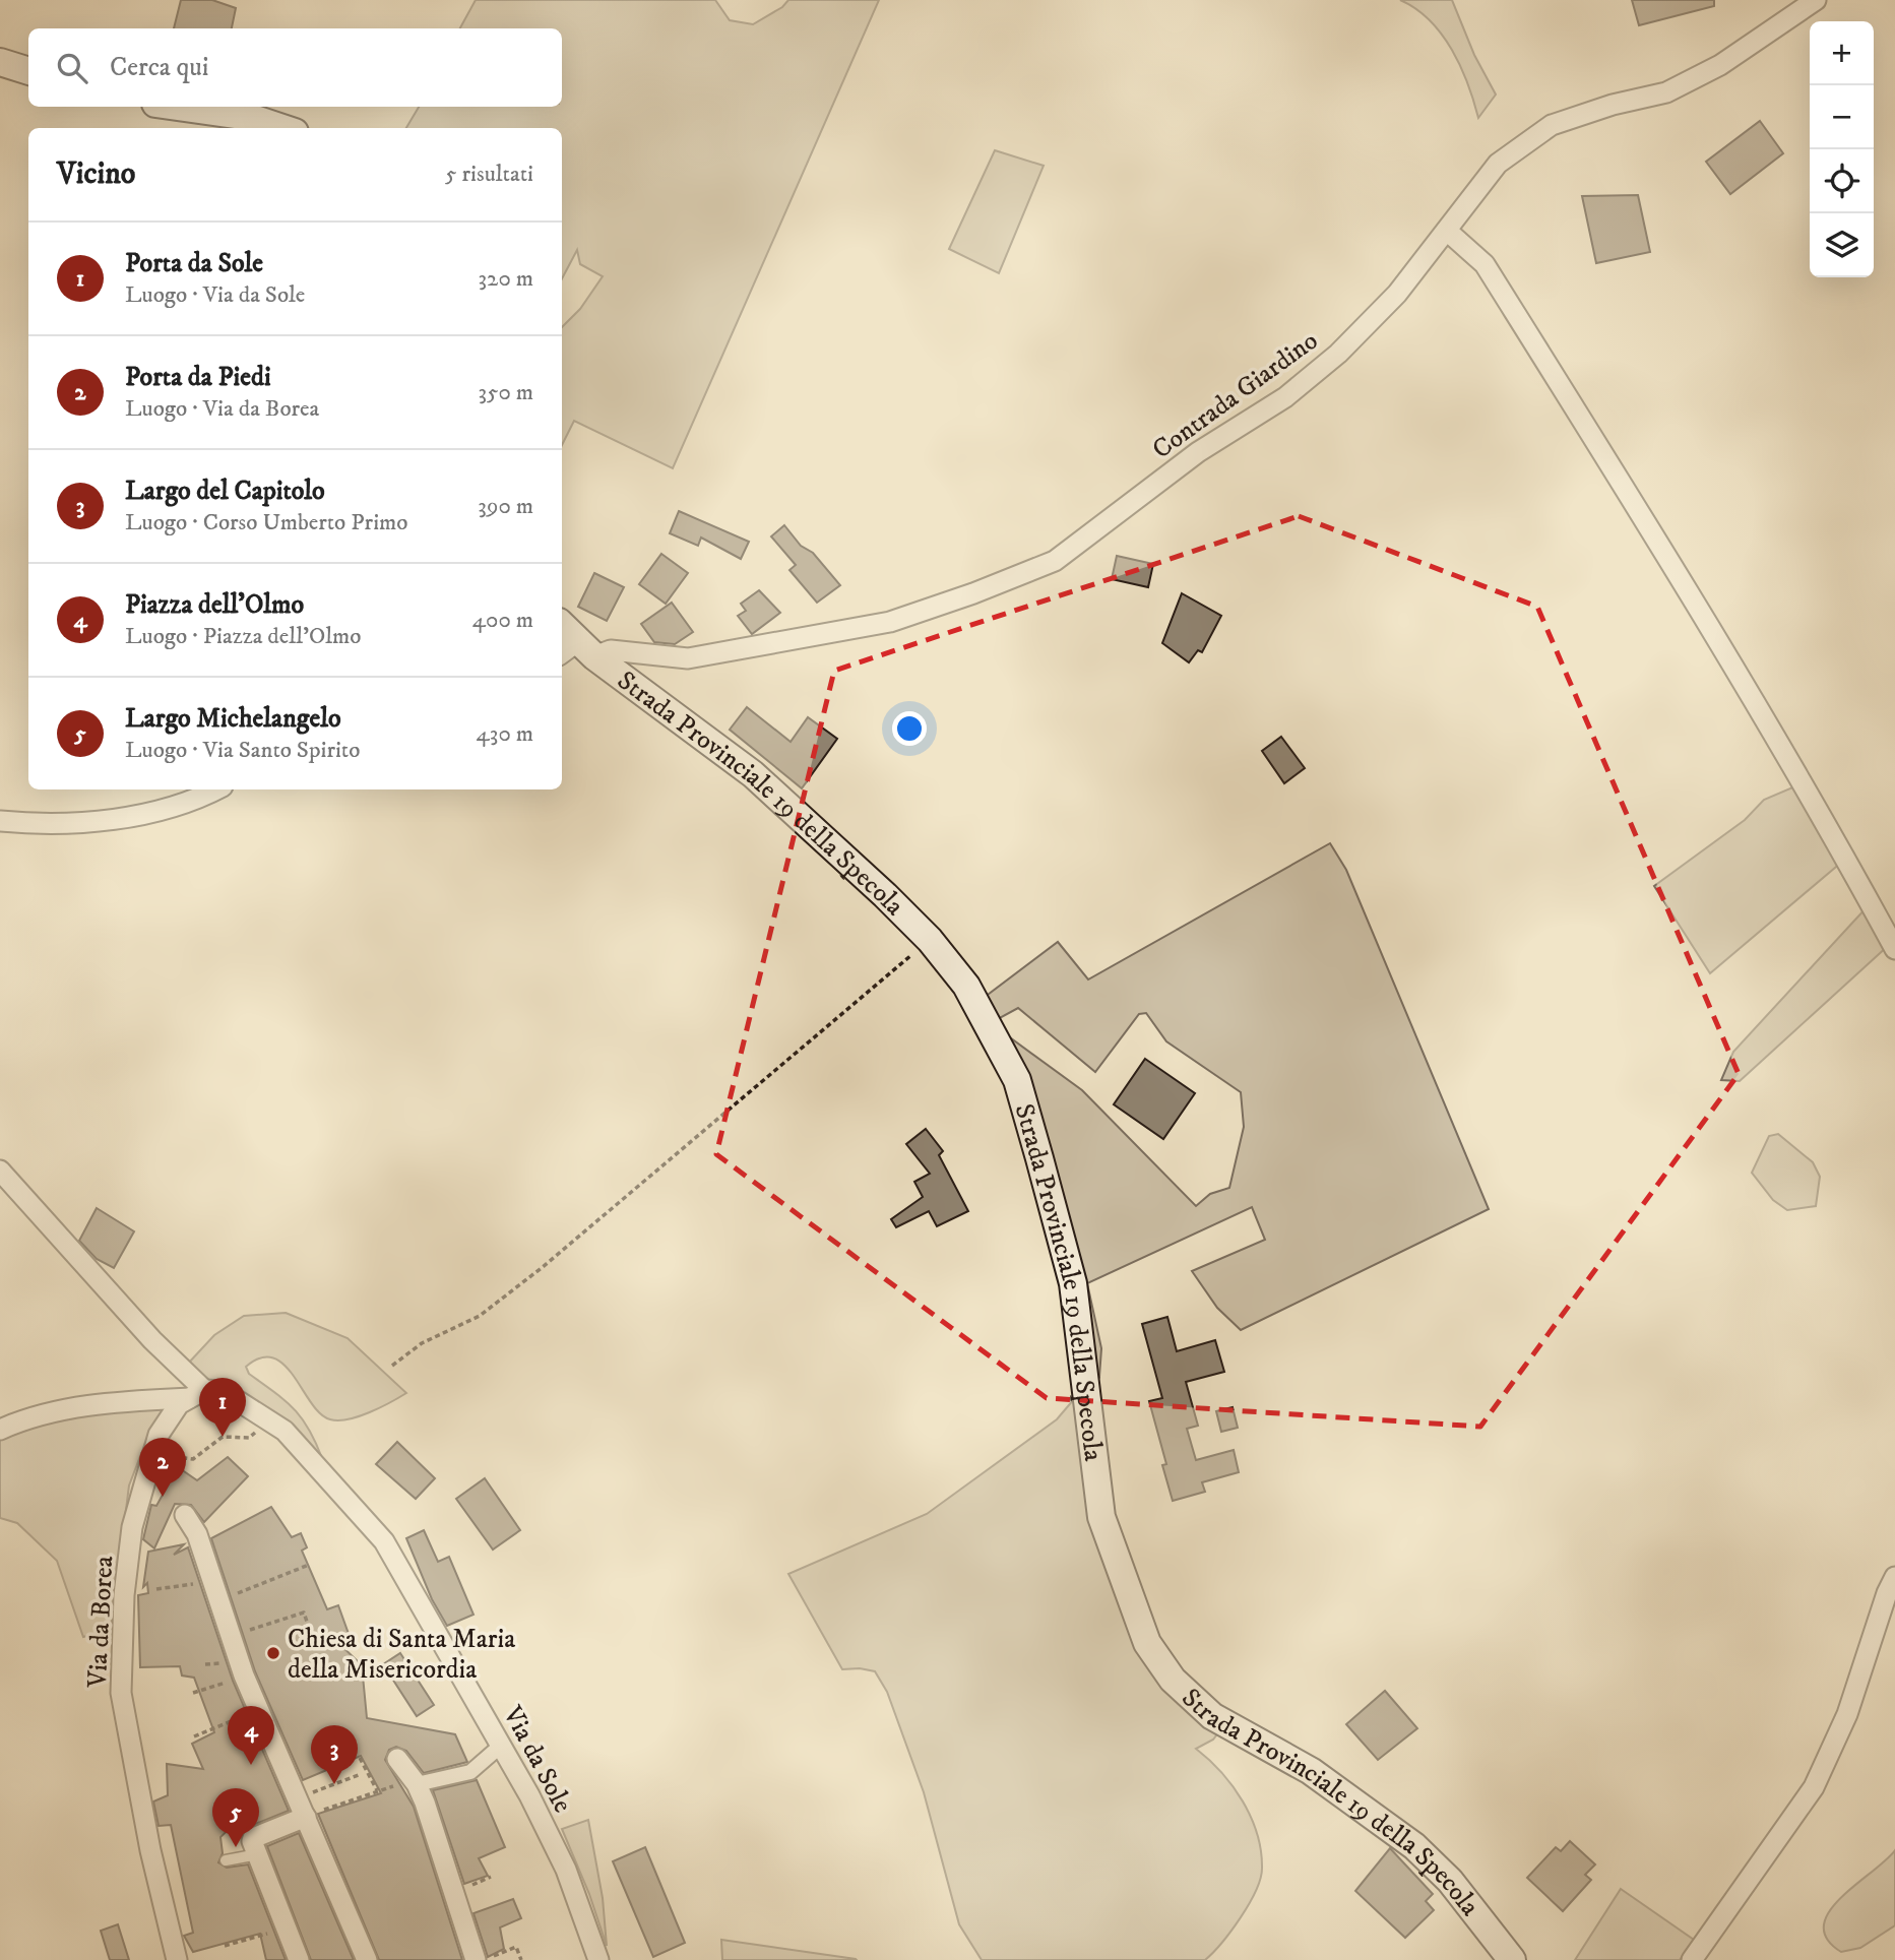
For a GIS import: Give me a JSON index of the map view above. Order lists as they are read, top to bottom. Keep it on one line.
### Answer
{"streets":{"main road":["Strada Provinciale 19 della Specola"],"street":["Contrada Giardino","Via da Borea","Via da Sole"]},"crossings":[["Contrada Giardino","Strada Provinciale 19 della Specola"],["Via da Borea","Via da Sole"]],"places":["Chiesa di Santa Maria della Misericordia"],"page":{"map_buttons":["+","−"],"search":"Cerca qui","heading":["Vicino","5 risultati"],"list":[{"mark":"1","name":"Porta da Sole","note":"Luogo · Via da Sole","value":"320 m"},{"mark":"2","name":"Porta da Piedi","note":"Luogo · Via da Borea","value":"350 m"},{"mark":"3","name":"Largo del Capitolo","note":"Luogo · Corso Umberto Primo","value":"390 m"},{"mark":"4","name":"Piazza dell'Olmo","note":"Luogo · Piazza dell'Olmo","value":"400 m"},{"mark":"5","name":"Largo Michelangelo","note":"Luogo · Via Santo Spirito","value":"430 m"}],"pins":["1","2","4","3","5"]}}
